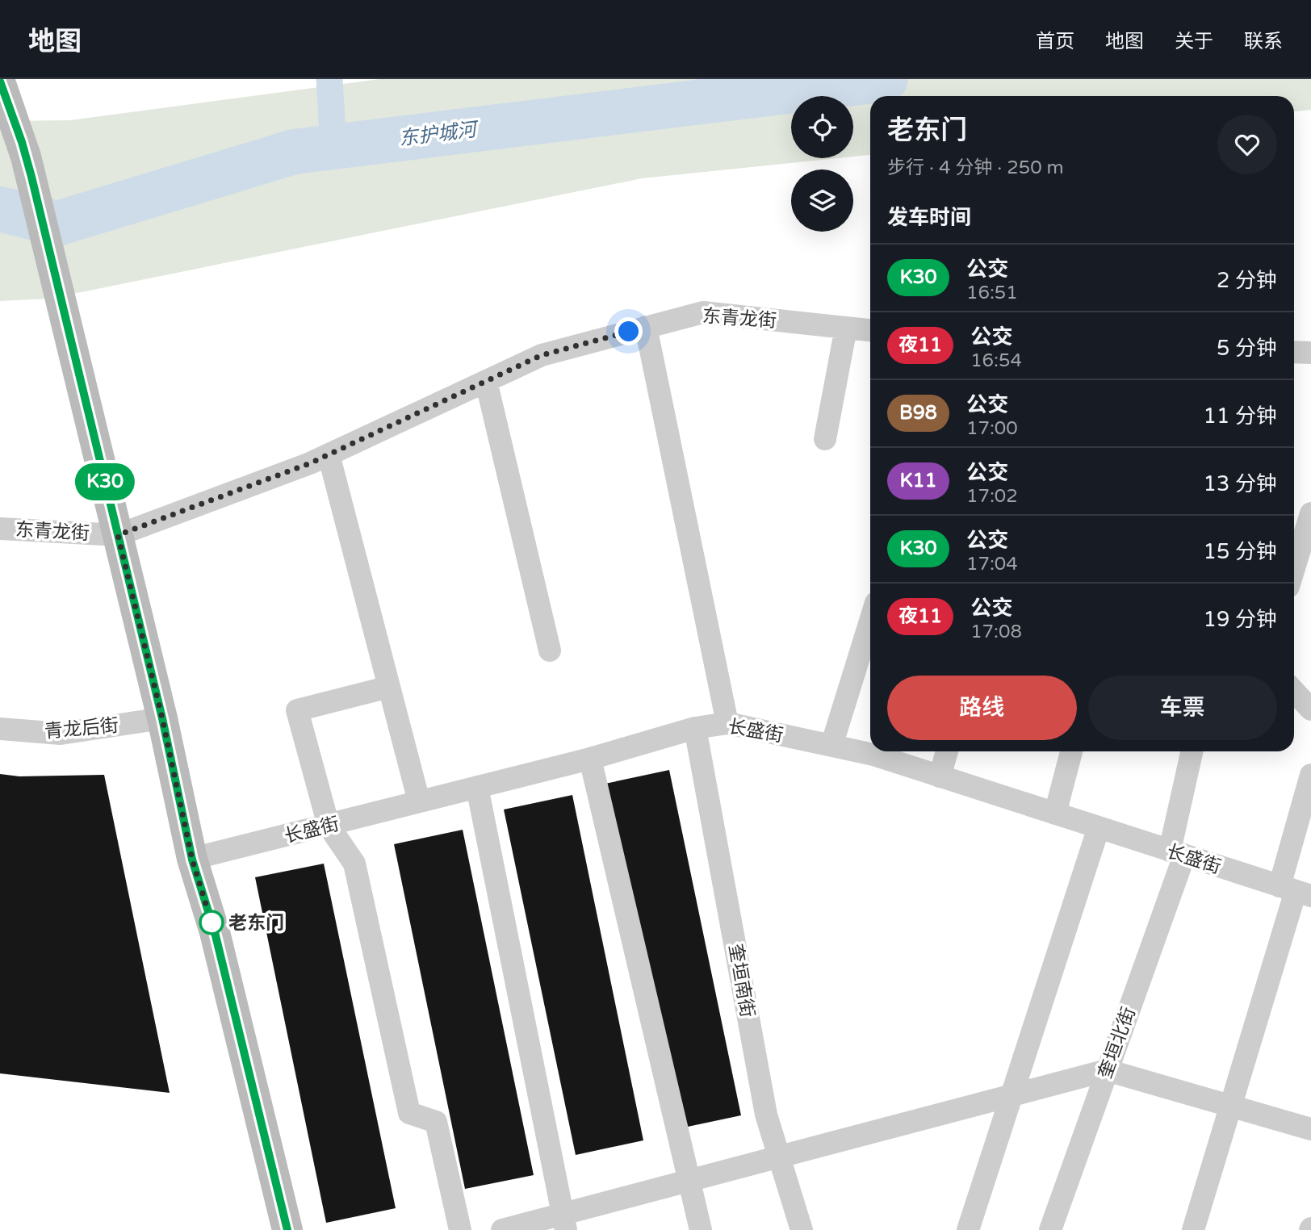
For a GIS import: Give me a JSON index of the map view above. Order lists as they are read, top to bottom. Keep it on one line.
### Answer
{"streets":{"street":["东青龙街","青龙后街","长盛街","奎垣南街","奎垣北街"]},"crossings":[["长盛街","奎垣南街"],["长盛街","奎垣北街"]],"water":["东护城河"],"places":["老东门"],"lines":["bus line K30"],"page":{"header":"地图","nav":["首页","地图","关于","联系"],"on_map":"K30","heading":[["老东门","步行 · 4 分钟 · 250 m"],"发车时间"],"list":[{"mark":"K30","name":"公交","note":"16:51","value":"2 分钟"},{"mark":"夜11","name":"公交","note":"16:54","value":"5 分钟"},{"mark":"B98","name":"公交","note":"17:00","value":"11 分钟"},{"mark":"K11","name":"公交","note":"17:02","value":"13 分钟"},{"mark":"K30","name":"公交","note":"17:04","value":"15 分钟"},{"mark":"夜11","name":"公交","note":"17:08","value":"19 分钟"}],"buttons":["路线","车票"]}}
